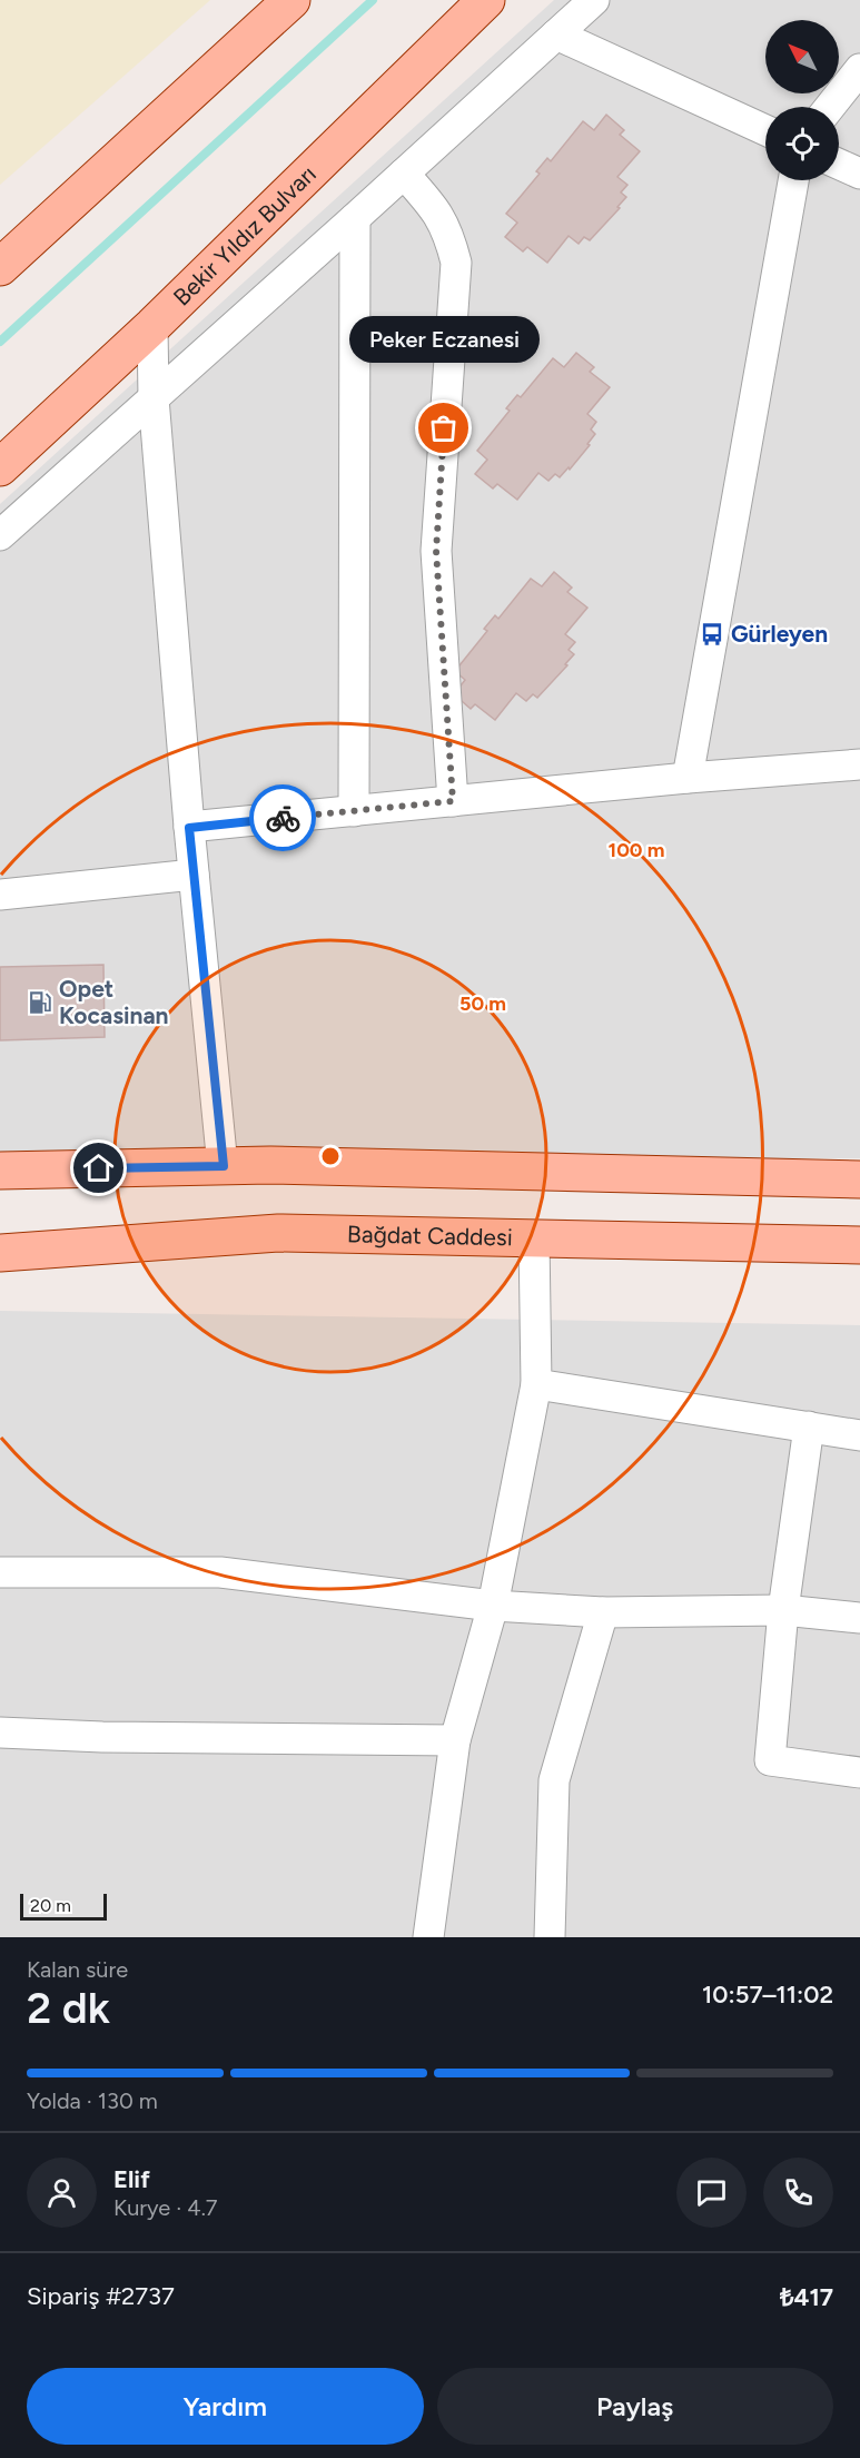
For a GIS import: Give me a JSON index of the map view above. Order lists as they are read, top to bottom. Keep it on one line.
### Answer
{"streets":{"main road":["Bekir Yıldız Bulvarı","Bağdat Caddesi"]},"places":{"other":["Peker Eczanesi"],"bus stop":["Gürleyen"],"fuel station":["Opet Kocasinan"]},"scale_bar":"20 m","north":"top left","page":{"bubble":"Peker Eczanesi","scale":"20 m","heading":["2 dk","Kalan süre","10:57–11:02"],"panel":["Elif","Kurye · 4.7","Sipariş #2737","₺417"],"bar":"Yolda · 130 m","buttons":["Yardım","Paylaş"]},"rings":["100 m","50 m"]}
